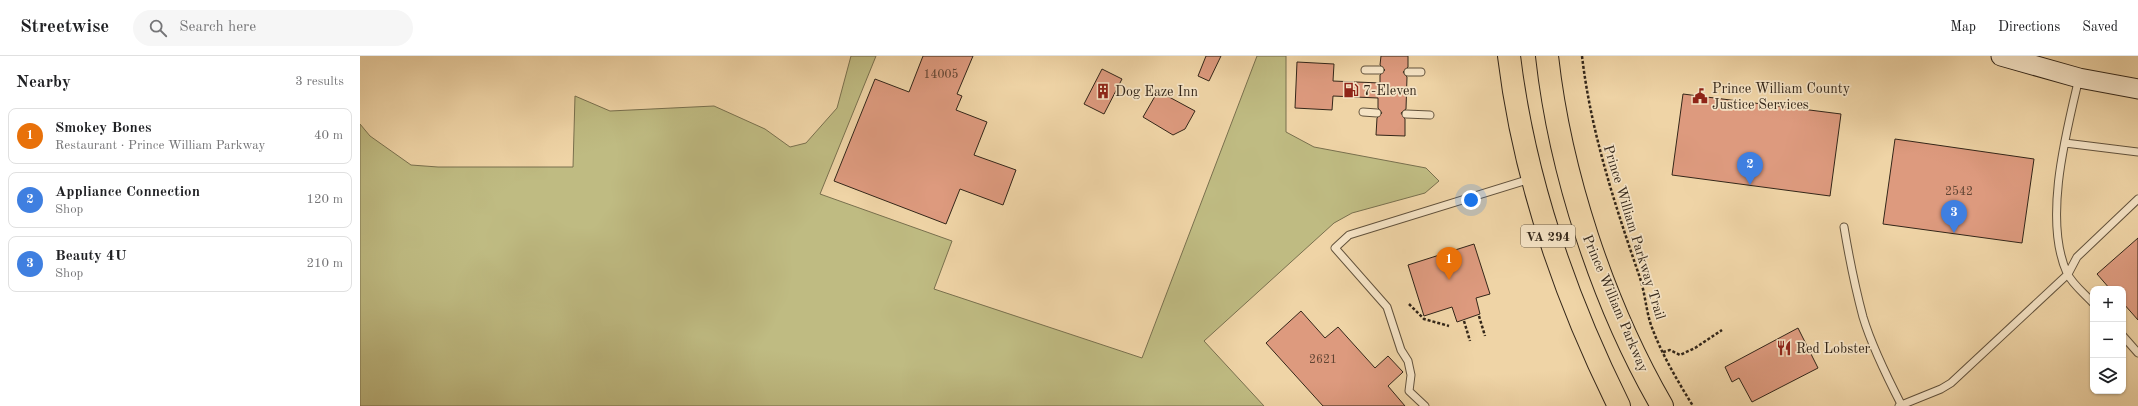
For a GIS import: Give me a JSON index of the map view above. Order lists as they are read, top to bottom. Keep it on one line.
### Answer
{"streets":{"highway":["VA 294","Prince William Parkway"],"path":["Prince William Parkway Trail"]},"places":{"fuel station":["7-Eleven"],"building":["Dog Eaze Inn"],"public building":["Prince William County Justice Services"],"restaurant":["Red Lobster"]},"house_numbers":["14005","2542","2621"],"page":{"header":"Streetwise","search":"Search here","nav":["Map","Directions","Saved"],"heading":["Nearby","3 results"],"list":[{"mark":"1","name":"Smokey Bones","note":"Restaurant · Prince William Parkway","value":"40 m"},{"mark":"2","name":"Appliance Connection","note":"Shop","value":"120 m"},{"mark":"3","name":"Beauty 4U","note":"Shop","value":"210 m"}],"pins":["2","3","1"],"map_buttons":["+","−"]}}
